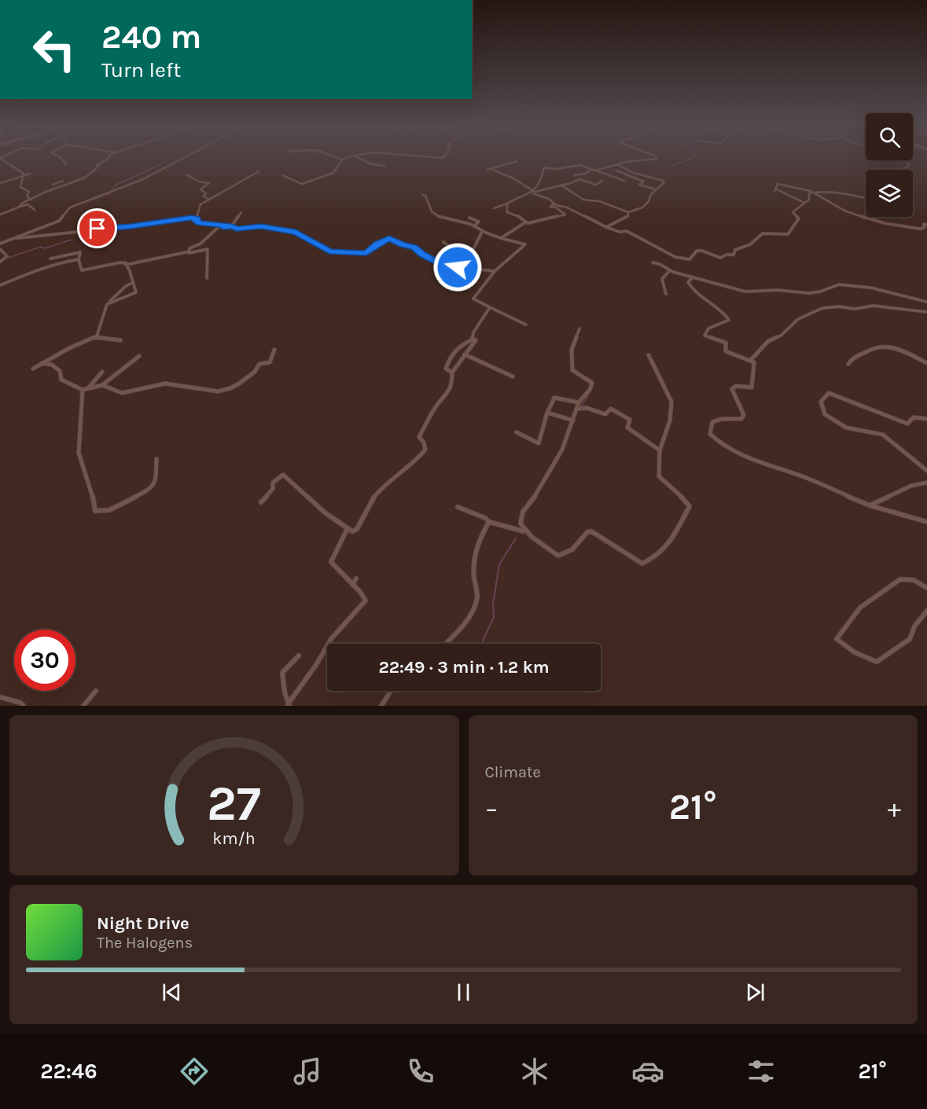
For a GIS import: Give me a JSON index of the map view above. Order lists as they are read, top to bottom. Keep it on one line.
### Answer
{"page":{"turn":["240 m","Turn left"],"limit":"30","trip":"22:49 · 3 min · 1.2 km","tile":"Climate","heat":["−","21°","+"],"song":["Night Drive","The Halogens"],"tabs":["22:46","21°"],"gauge":["27","km/h"]}}
